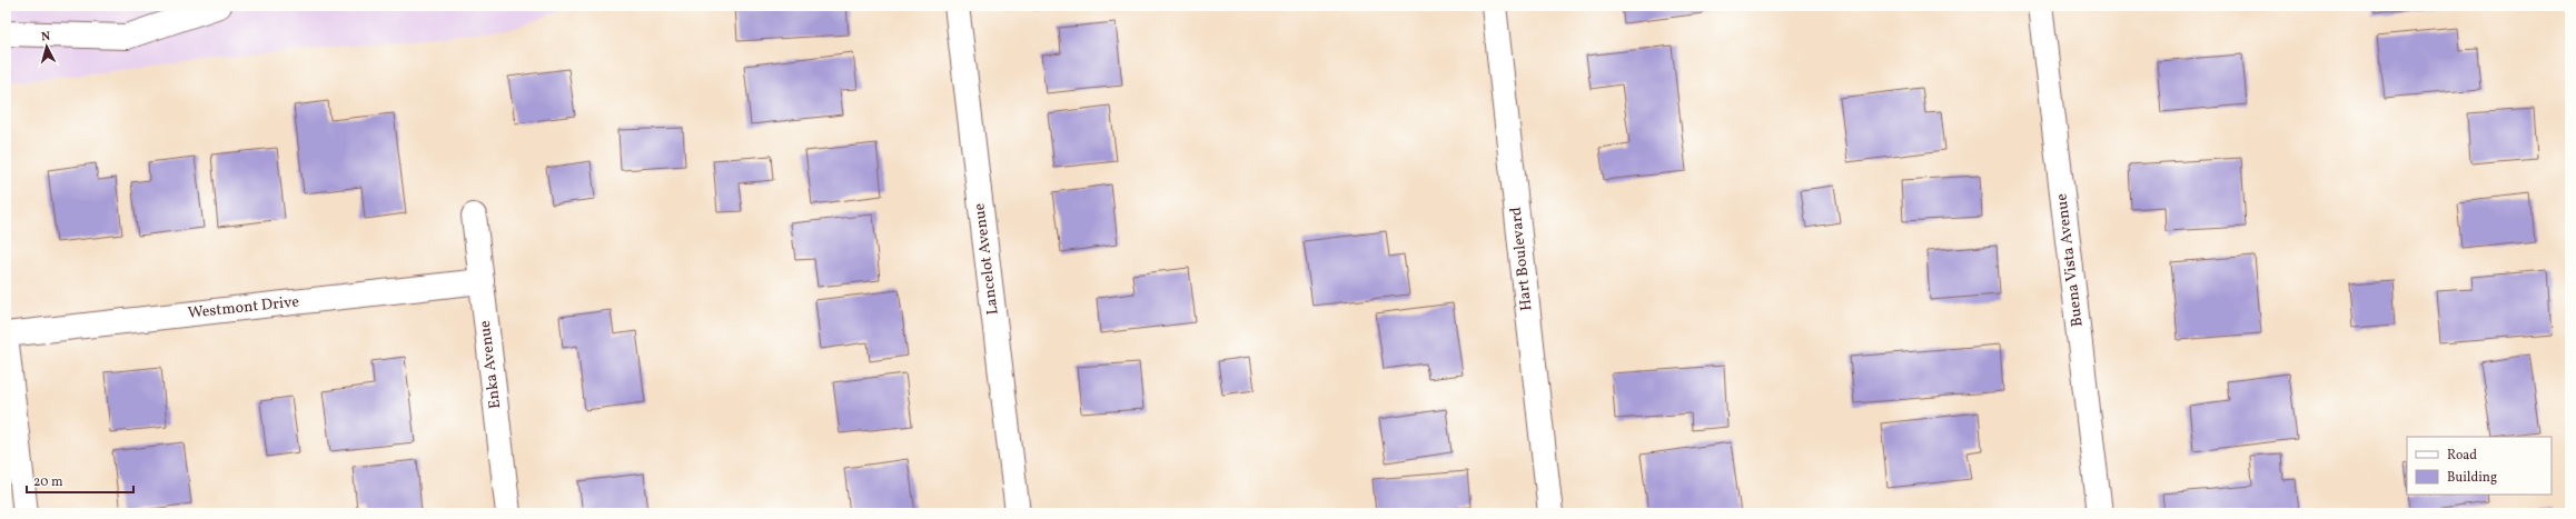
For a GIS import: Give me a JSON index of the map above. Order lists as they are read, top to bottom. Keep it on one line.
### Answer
{"streets":{"street":["Lancelot Avenue","Hart Boulevard","Buena Vista Avenue","Westmont Drive","Enka Avenue"]},"crossings":[["Westmont Drive","Enka Avenue"]],"legend":["Road","Building"],"scale_bar":"20 m","north":"top"}
